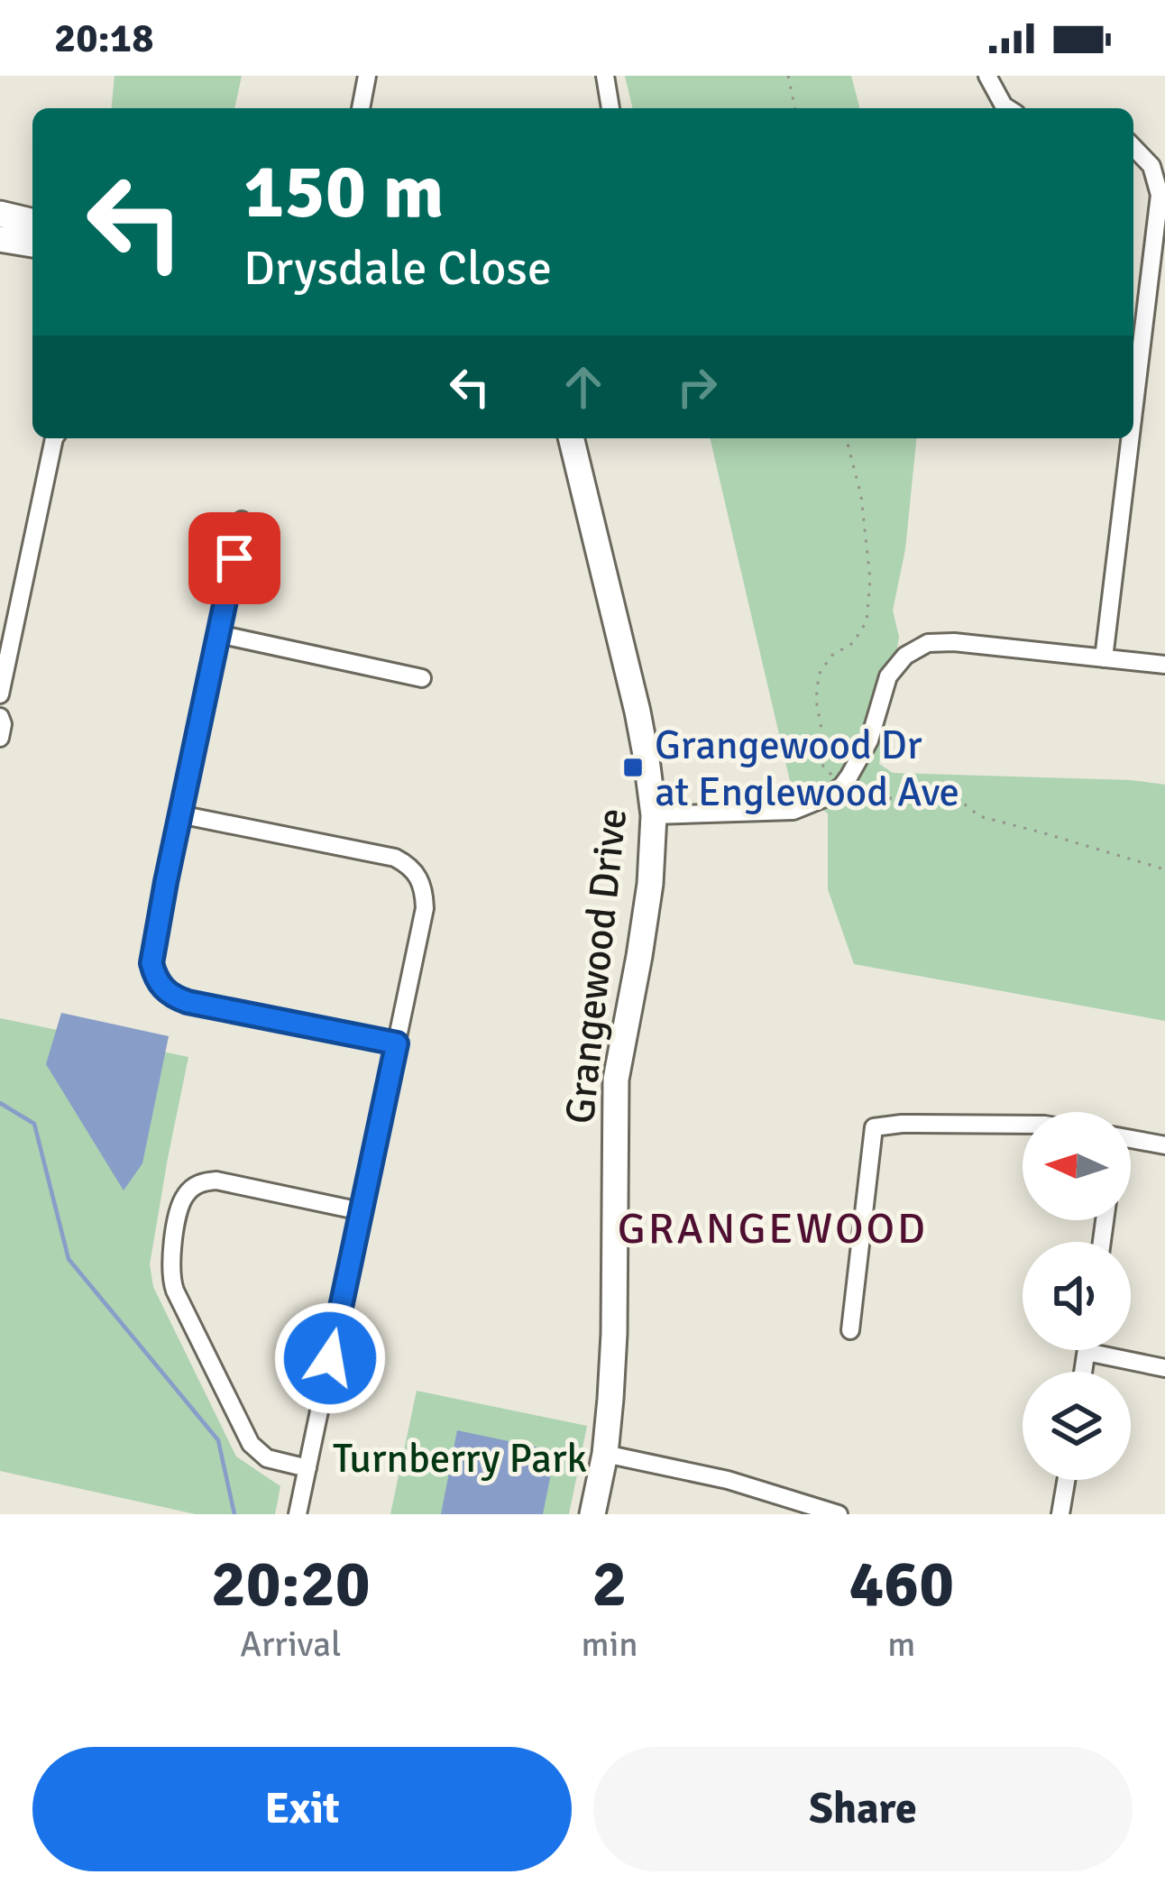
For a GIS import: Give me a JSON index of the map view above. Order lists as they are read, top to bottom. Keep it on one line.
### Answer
{"streets":{"street":["Grangewood Drive"]},"districts":["GRANGEWOOD"],"parks":["Turnberry Park"],"places":{"transit":["Grangewood Dr at Englewood Ave"]},"north":"left","page":{"status":"20:18","turn":["150 m","Drysdale Close"],"eta":["20:20","Arrival","2","min","460","m"],"buttons":["Exit","Share"]}}
